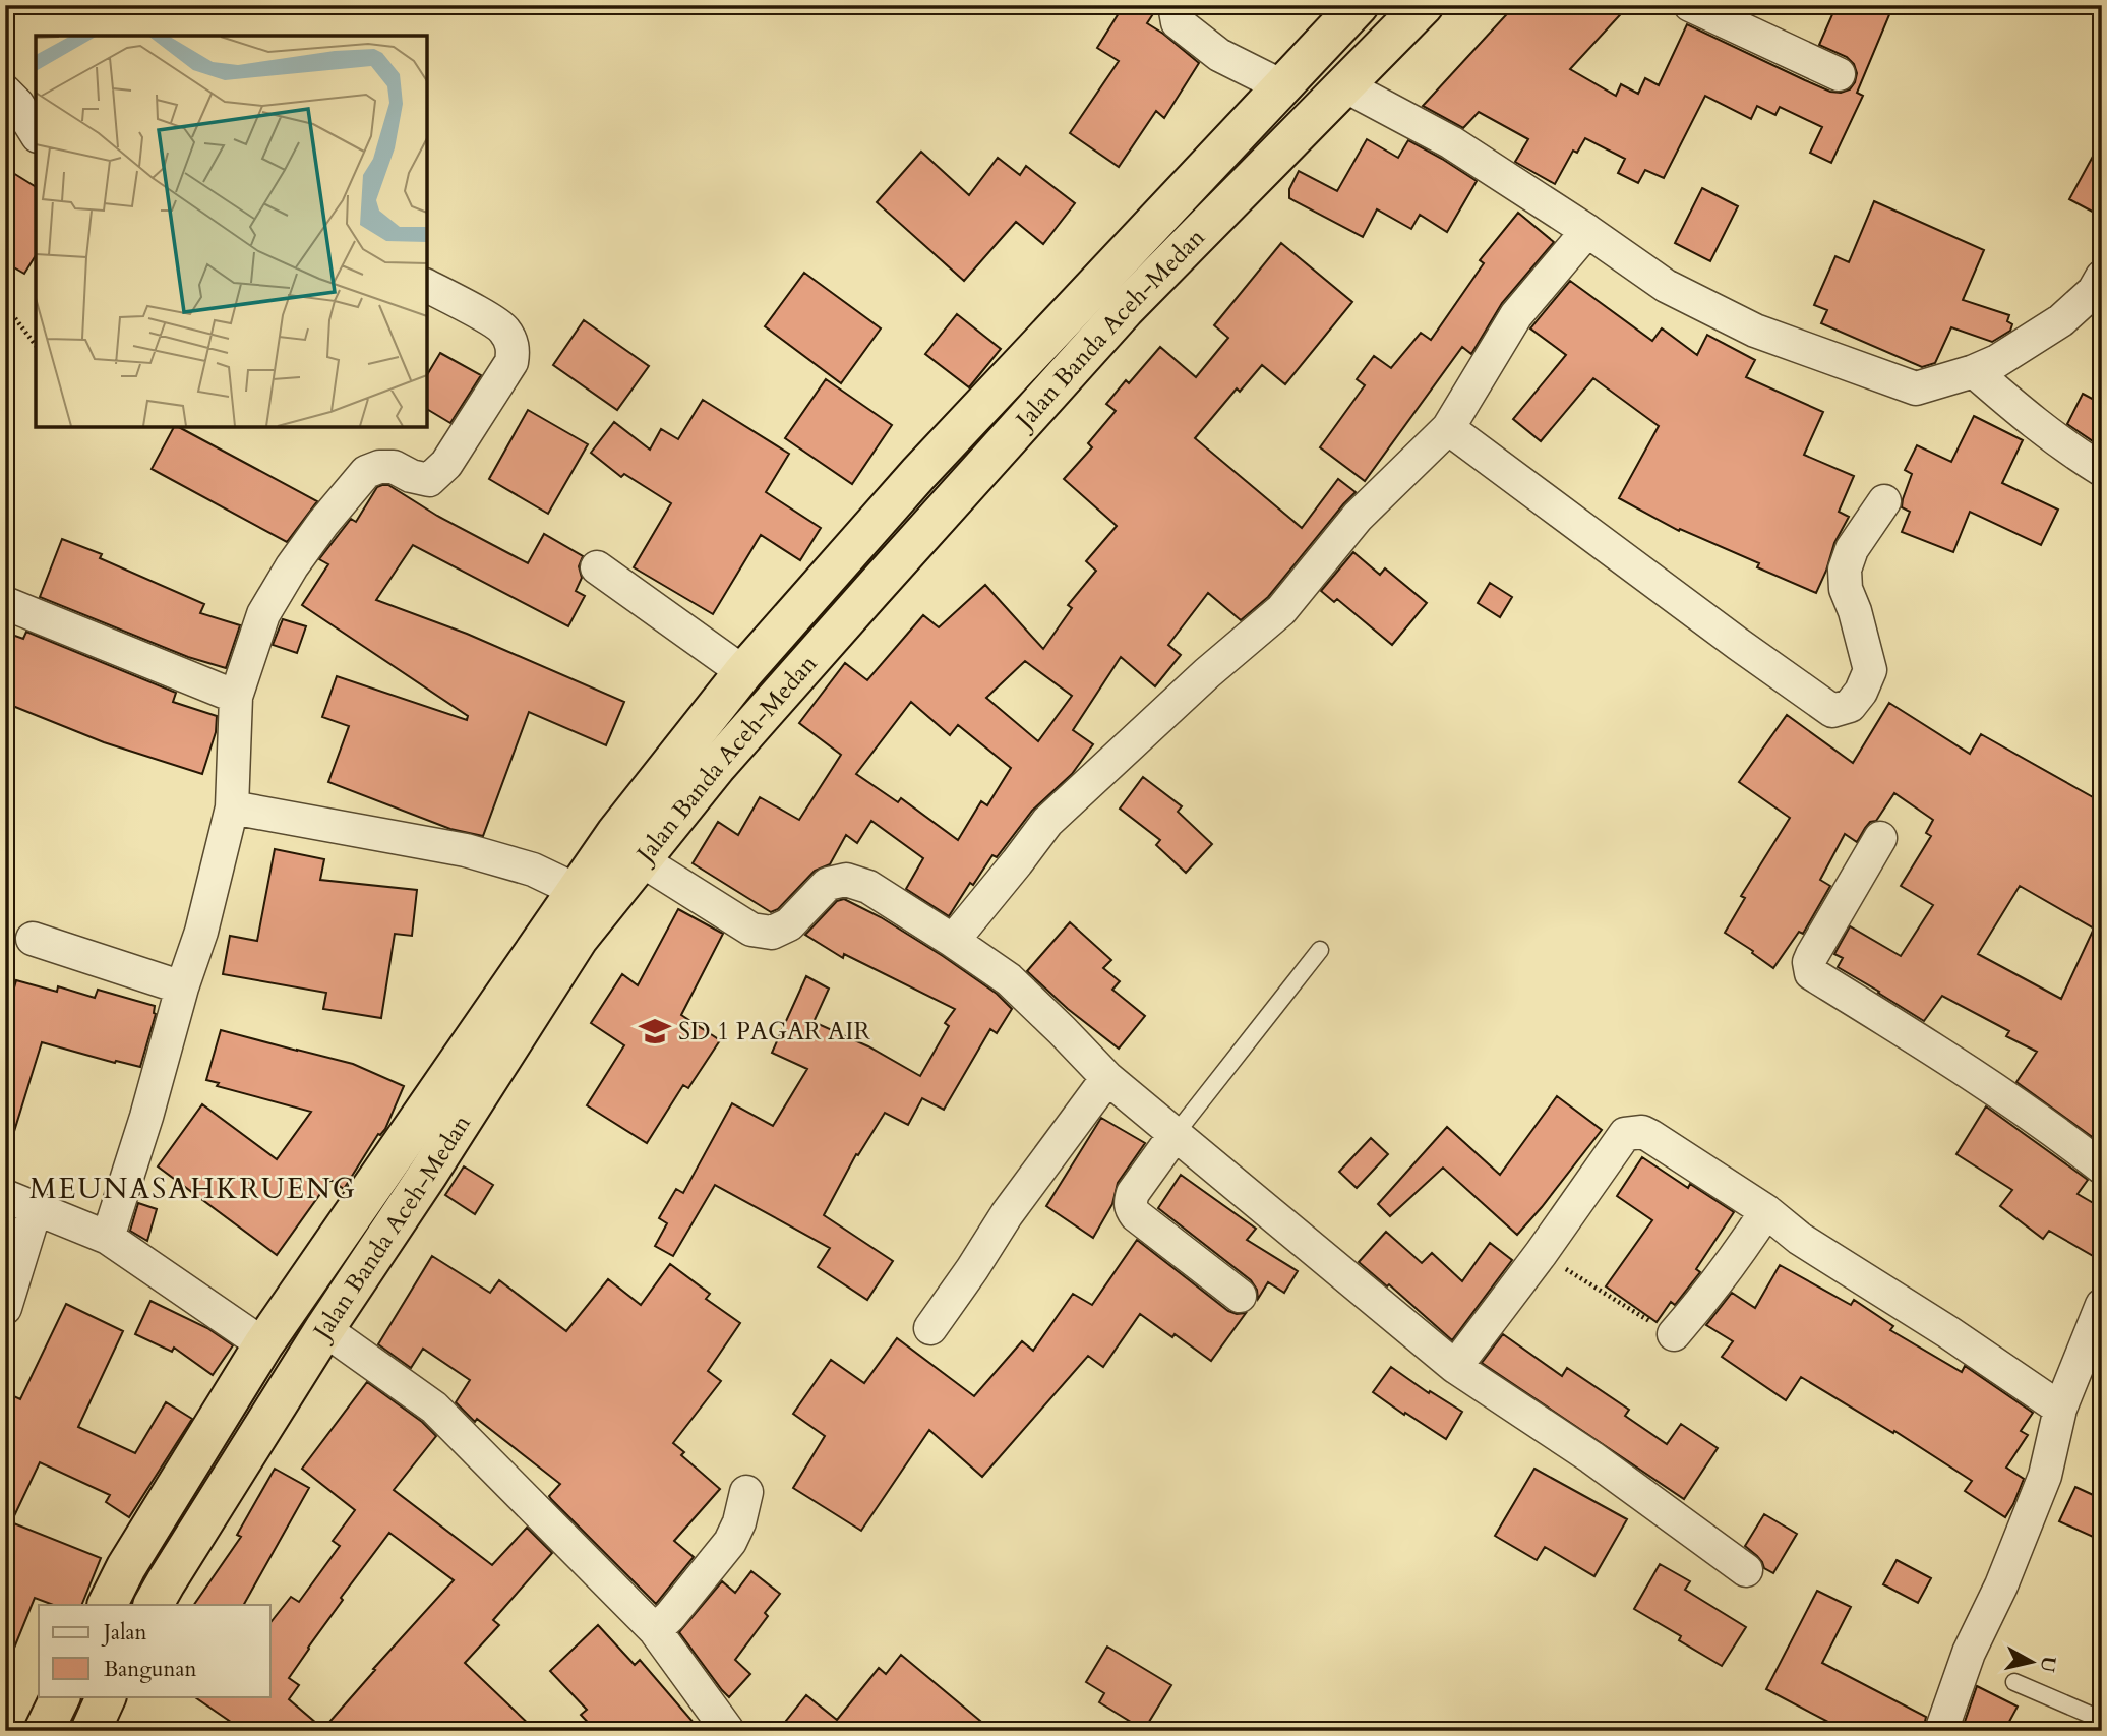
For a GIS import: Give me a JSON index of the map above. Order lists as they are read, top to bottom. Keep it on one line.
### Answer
{"streets":{"highway":["Jalan Banda Aceh-Medan"]},"districts":["MEUNASAHKRUENG"],"places":{"school or university":["SD 1 PAGAR AIR"]},"legend":["Jalan","Bangunan"],"north":"right"}
